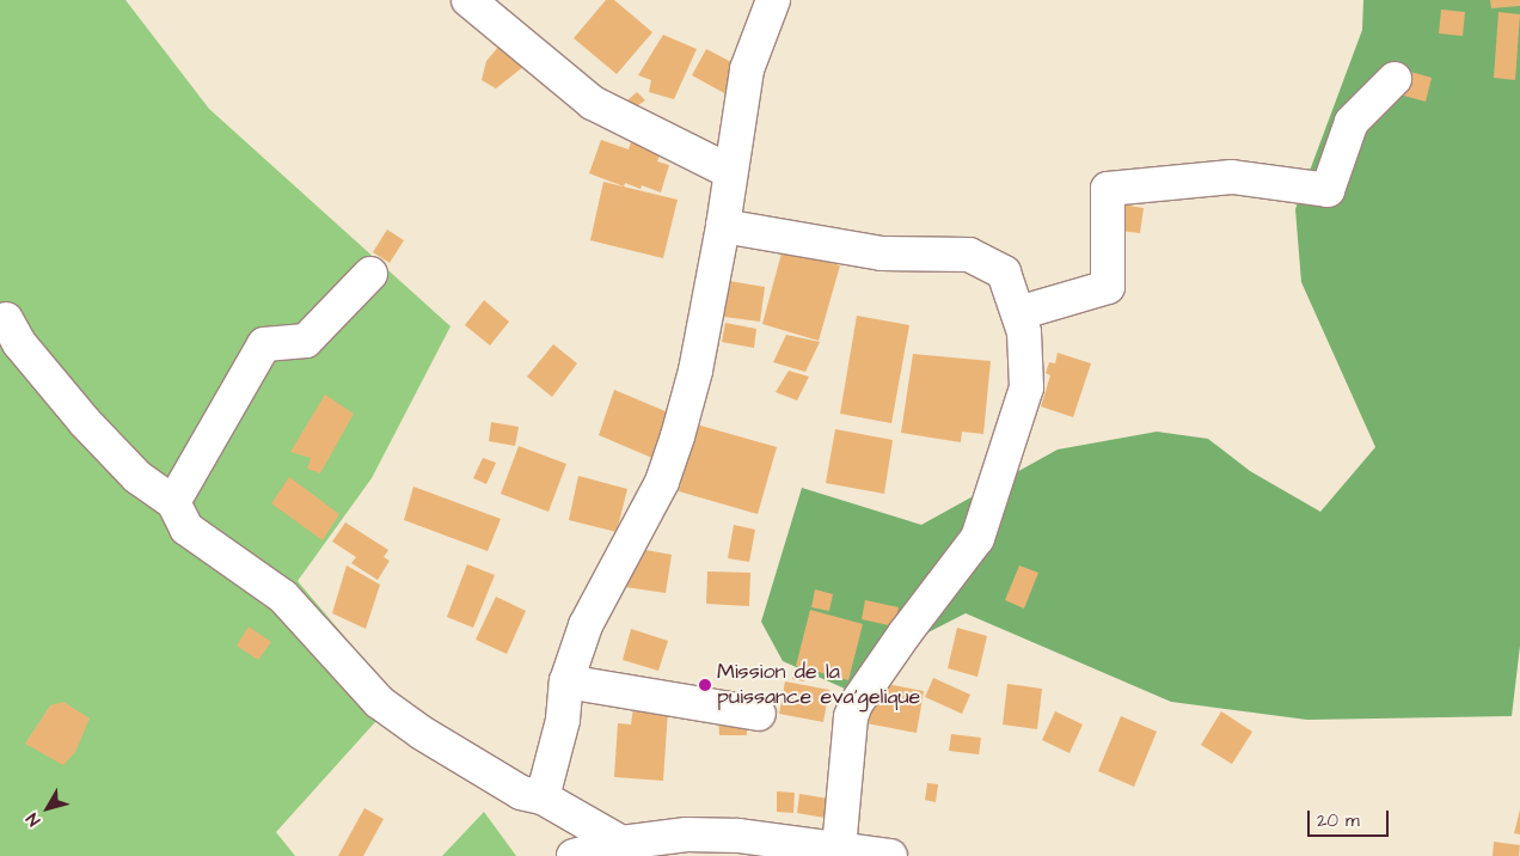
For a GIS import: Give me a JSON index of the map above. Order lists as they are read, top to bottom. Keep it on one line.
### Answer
{"places":["Mission de la puissance eva'gelique"],"scale_bar":"20 m","north":"bottom left"}
